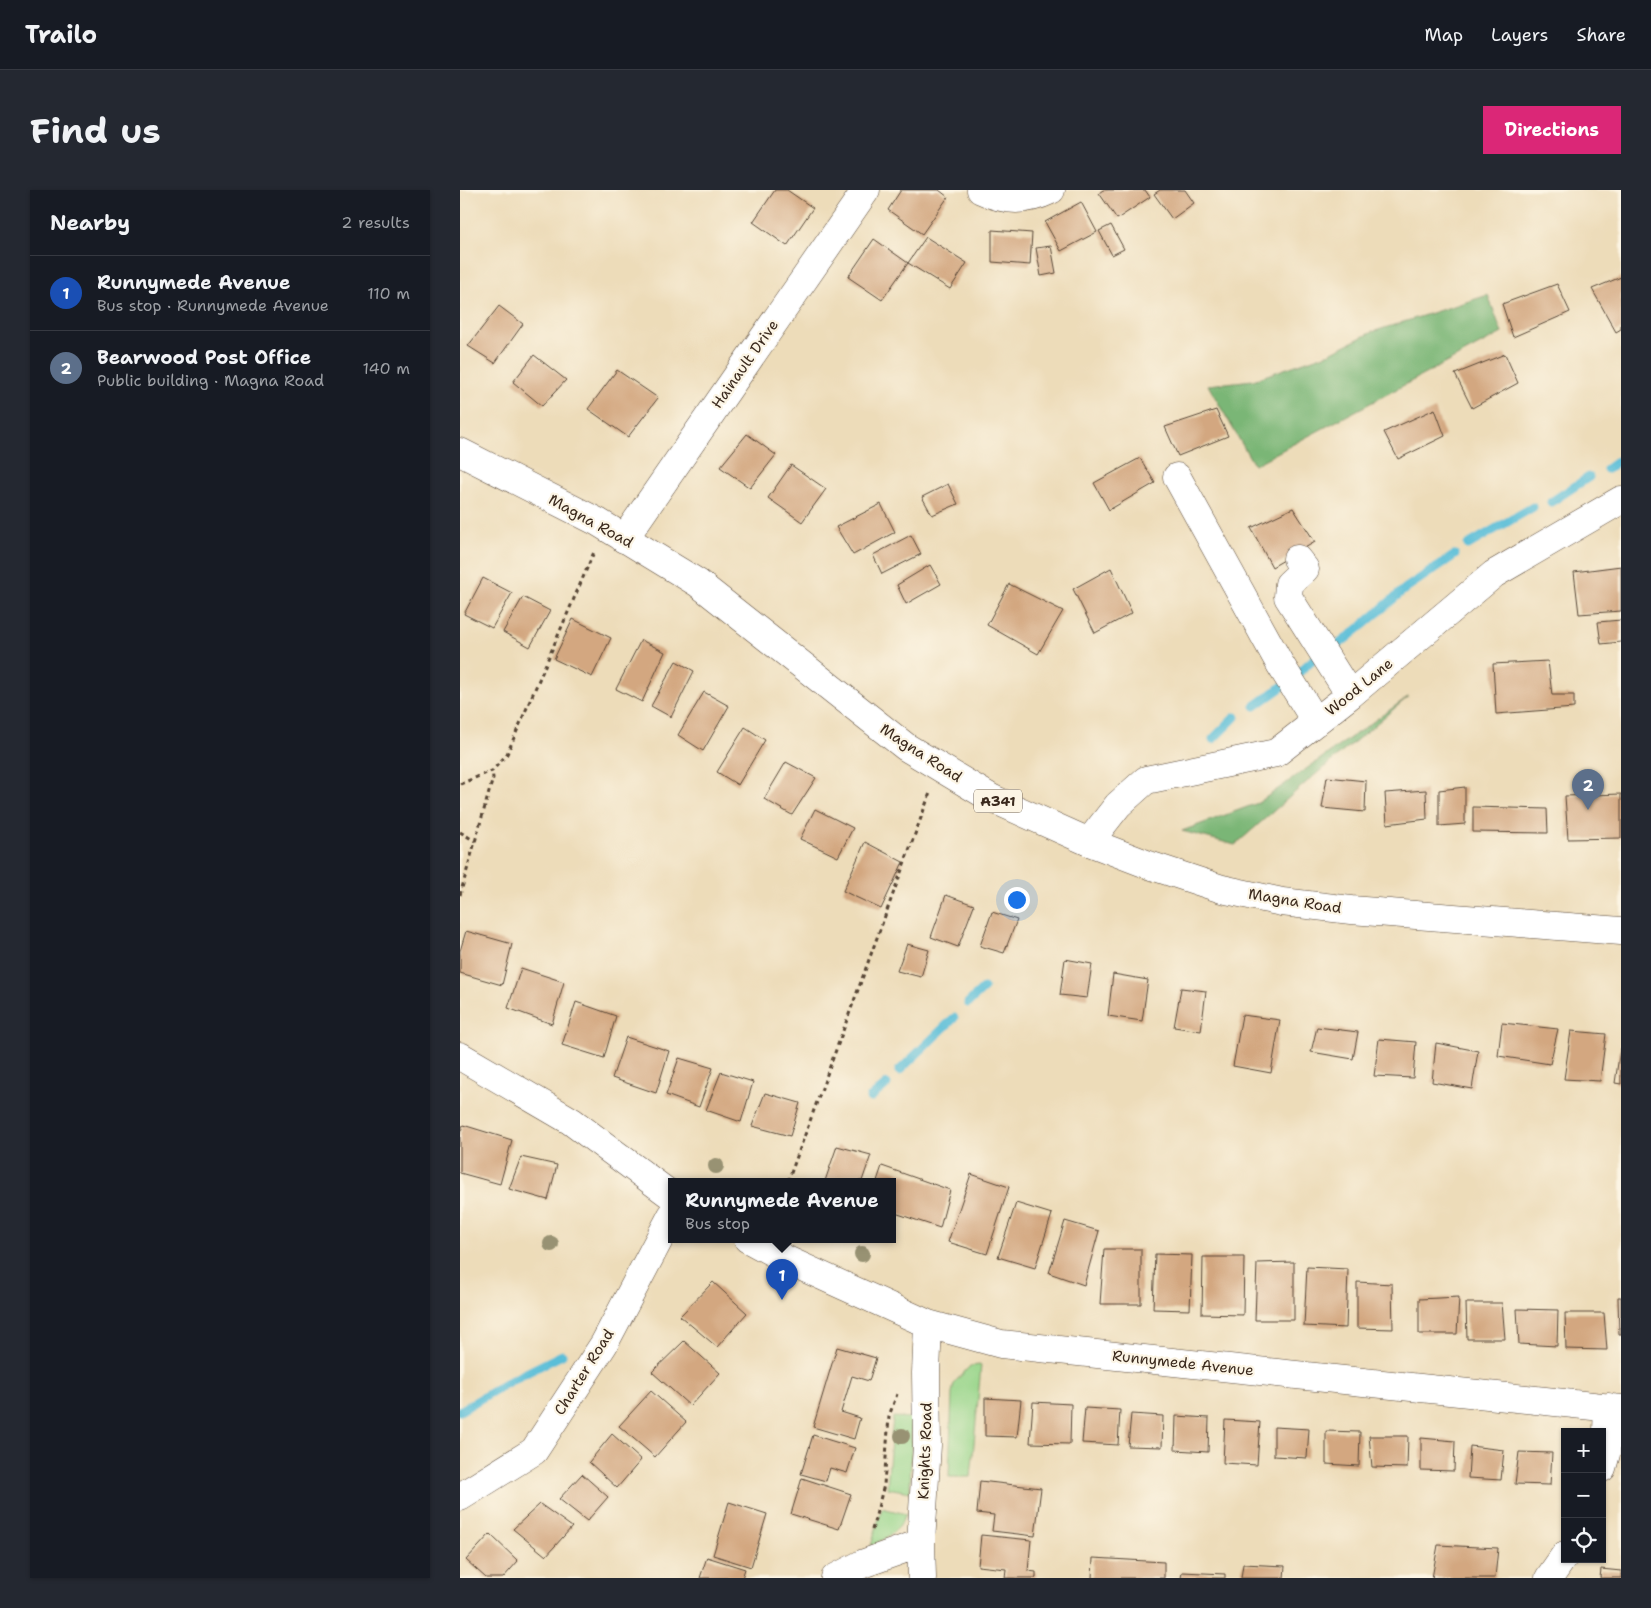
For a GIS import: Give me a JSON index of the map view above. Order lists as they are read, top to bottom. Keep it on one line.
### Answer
{"streets":{"street":["Hainault Drive","Magna Road","Wood Lane","A341","Runnymede Avenue","Charter Road","Knights Road"]},"crossings":[["Hainault Drive","Magna Road"],["Magna Road","Wood Lane"],["Runnymede Avenue","Knights Road"]],"page":{"header":"Trailo","nav":["Map","Layers","Share"],"buttons":"Directions","title":"Find us","heading":["Nearby","2 results"],"list":[{"mark":"1","name":"Runnymede Avenue","note":"Bus stop · Runnymede Avenue","value":"110 m"},{"mark":"2","name":"Bearwood Post Office","note":"Public building · Magna Road","value":"140 m"}],"pins":["2","1"],"popup":["Runnymede Avenue","Bus stop"],"map_buttons":["+","−"]}}
